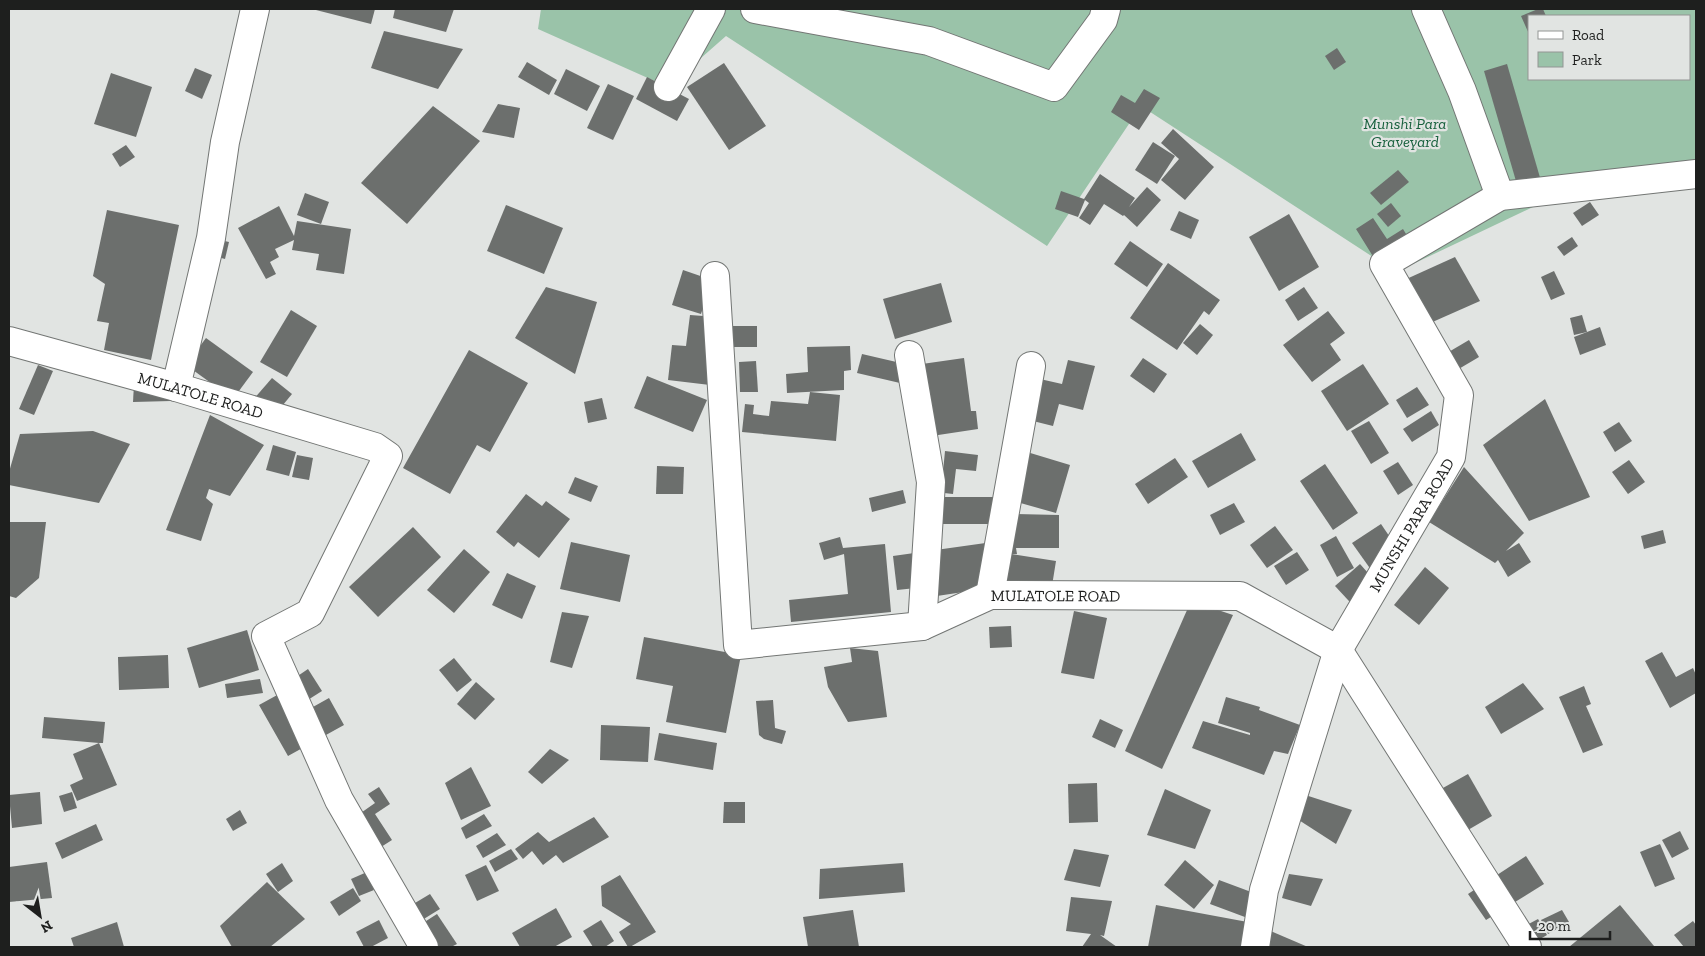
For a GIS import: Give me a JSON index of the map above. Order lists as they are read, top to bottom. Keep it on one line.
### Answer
{"streets":{"street":["MULATOLE ROAD","MUNSHI PARA ROAD"]},"crossings":[["MULATOLE ROAD","MUNSHI PARA ROAD"]],"parks":["Munshi Para Graveyard"],"legend":["Road","Park"],"scale_bar":"20 m","north":"bottom right"}
